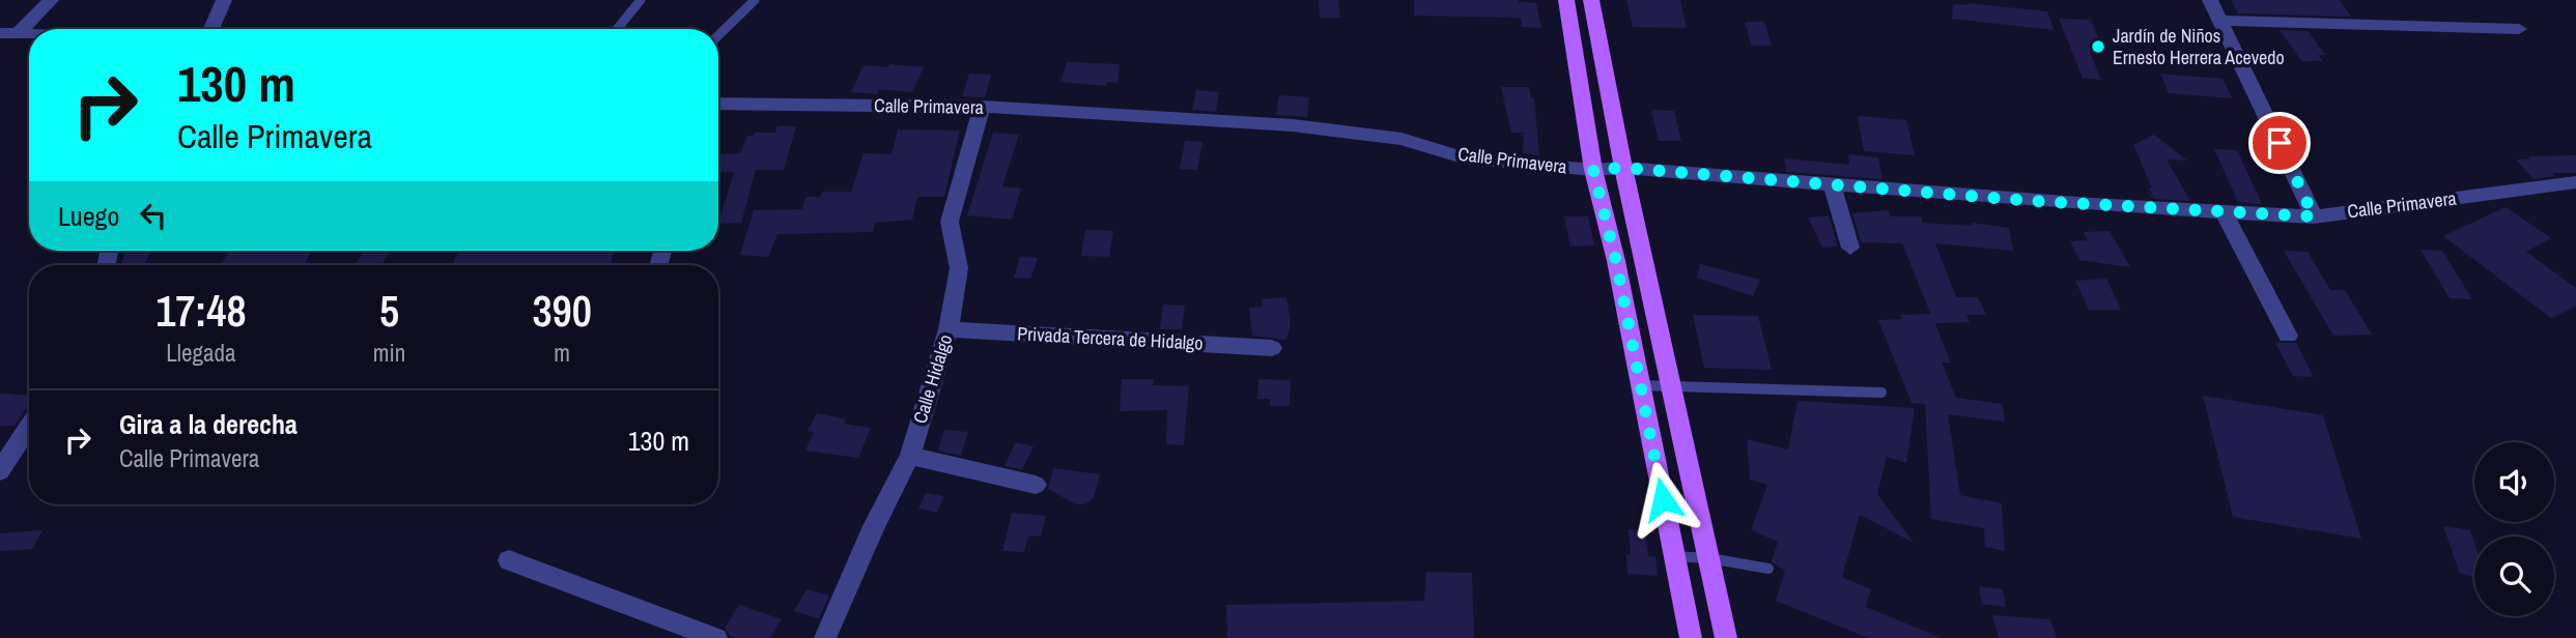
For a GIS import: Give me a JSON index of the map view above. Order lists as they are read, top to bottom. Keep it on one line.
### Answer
{"streets":{"street":["Calle Primavera","Privada Tercera de Hidalgo","Calle Hidalgo"]},"crossings":[["Calle Primavera","Calle Hidalgo"],["Privada Tercera de Hidalgo","Calle Hidalgo"]],"places":["Jardín de Niños Ernesto Herrera Acevedo"],"page":{"turn":["130 m","Calle Primavera"],"then":"Luego","eta":["17:48","Llegada","5","min","390","m"],"list":[{"name":"Gira a la derecha","note":"Calle Primavera","value":"130 m"}]}}
